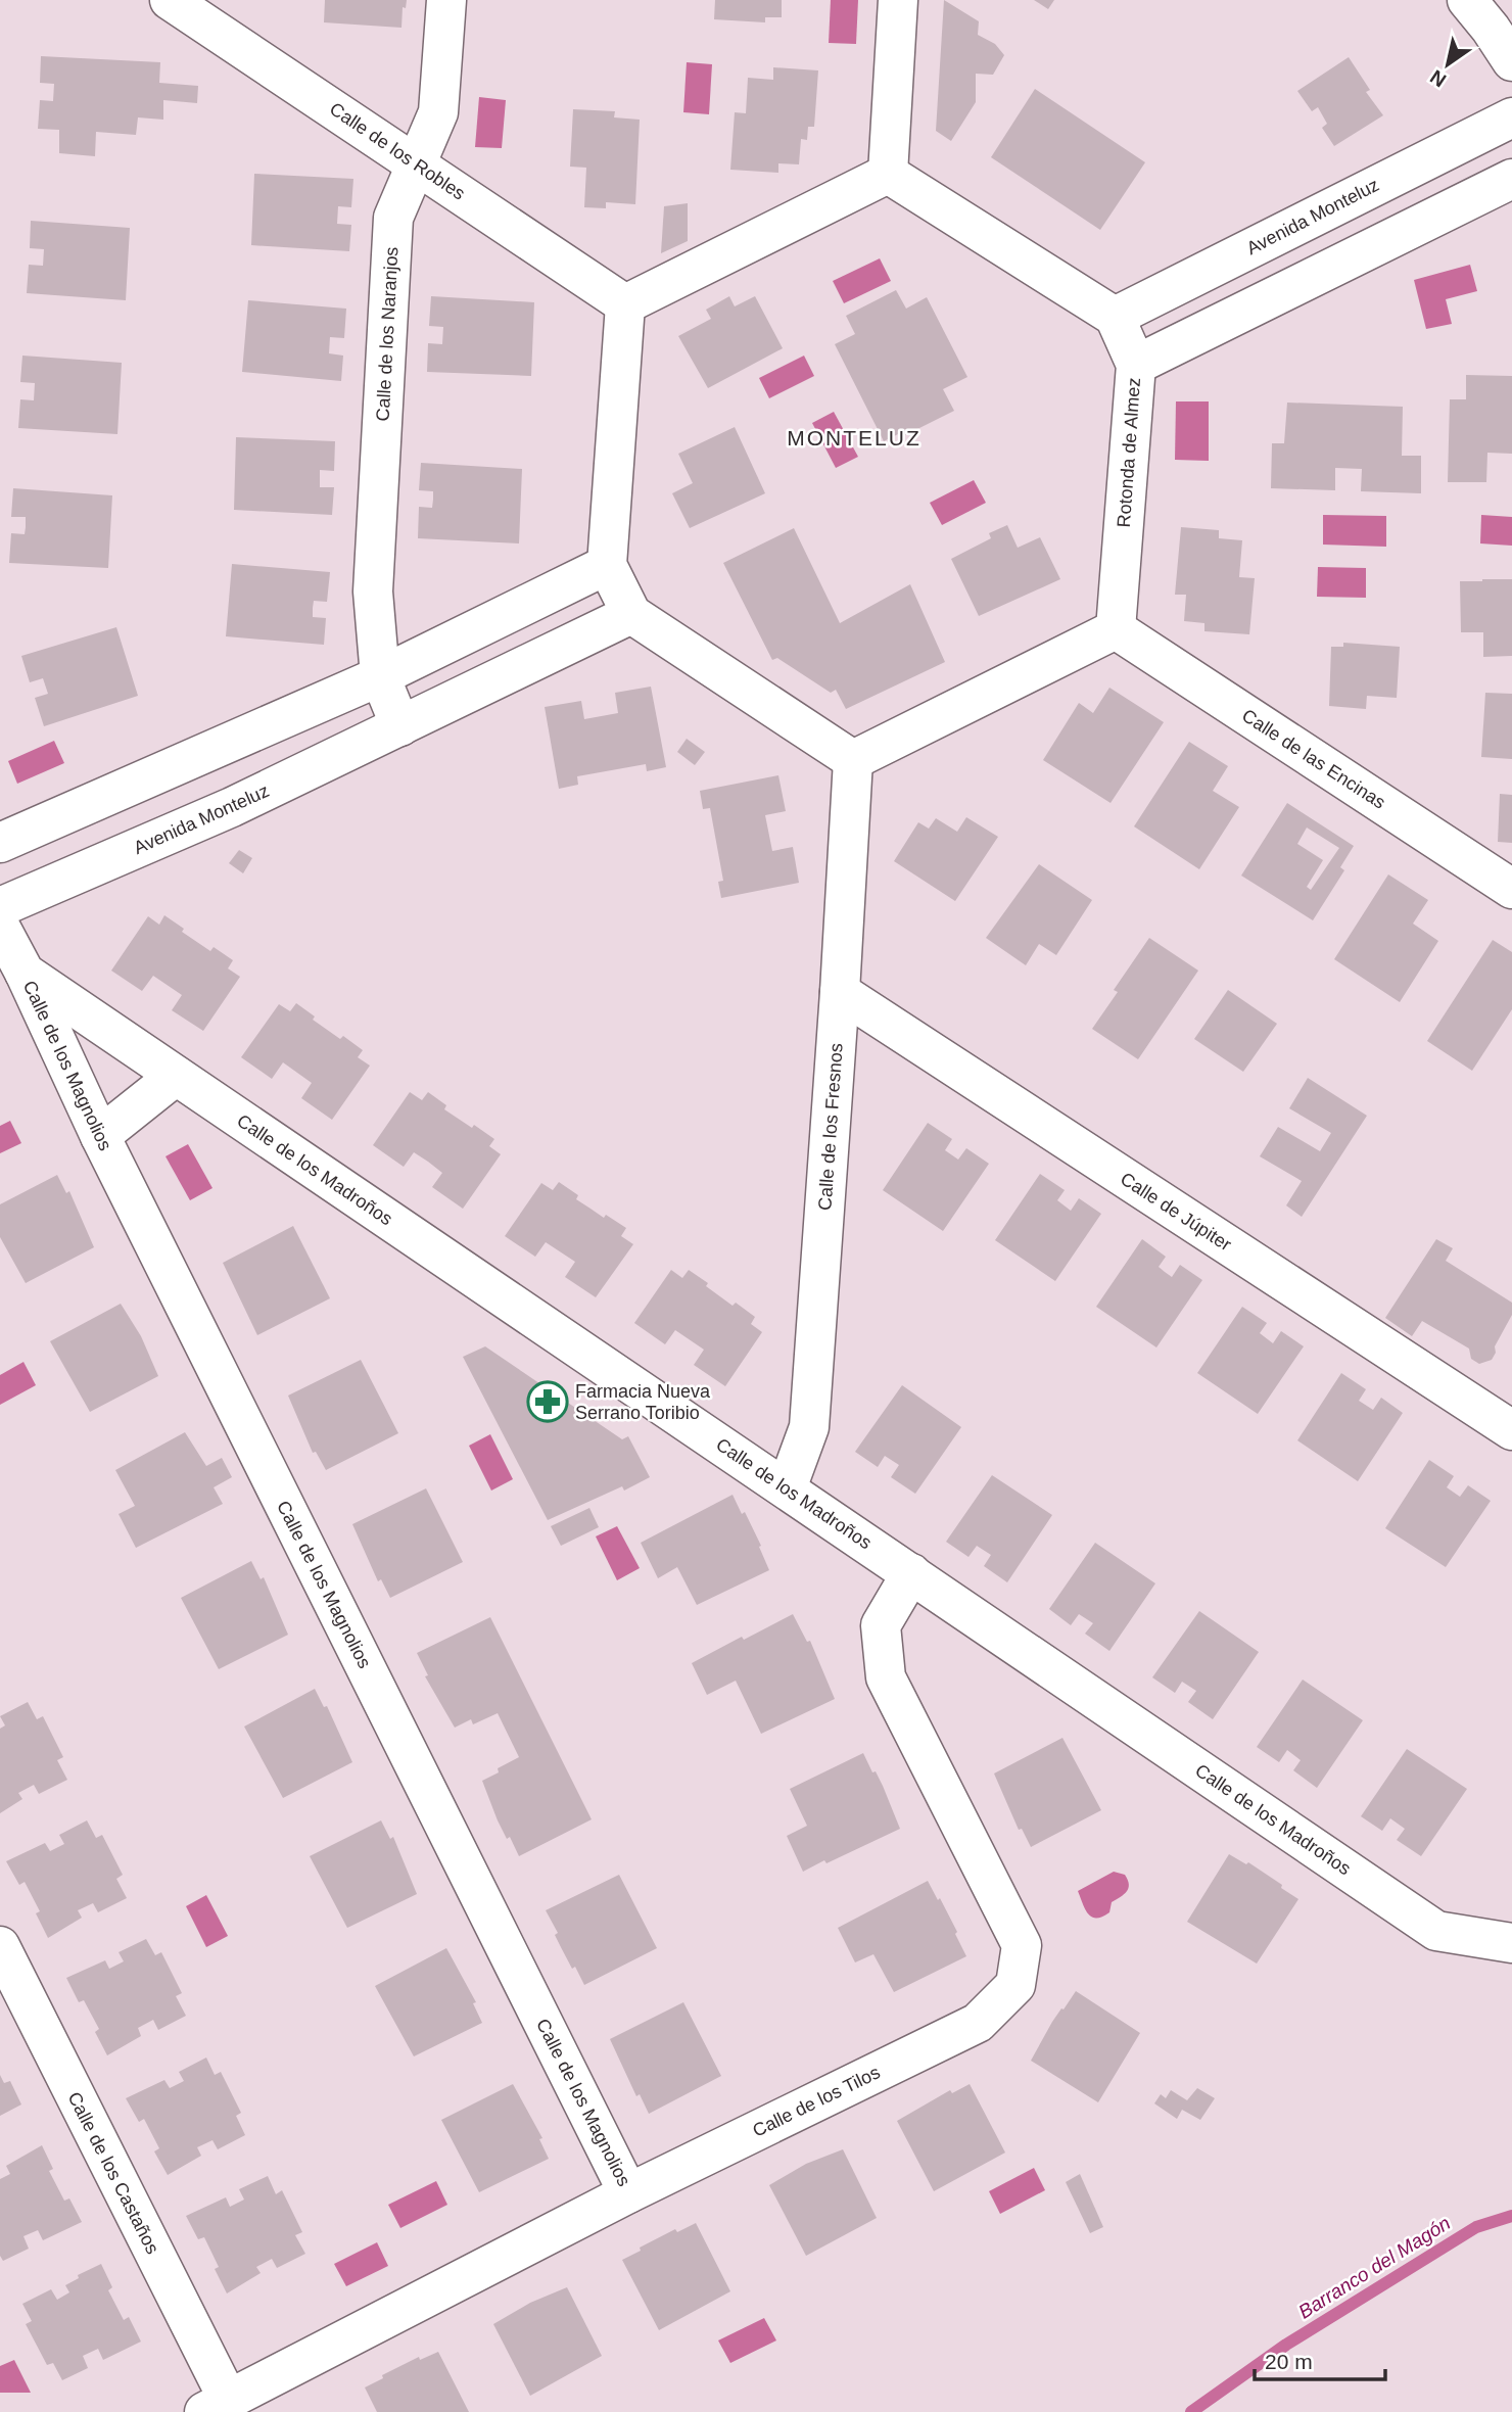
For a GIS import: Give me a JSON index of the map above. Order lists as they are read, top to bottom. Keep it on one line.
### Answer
{"streets":{"street":["Calle de los Robles","Avenida Monteluz","Calle de los Naranjos","Rotonda de Almez","Calle de las Encinas","Calle de los Magnolios","Calle de los Fresnos","Calle de los Madroños","Calle de Júpiter","Calle de los Tilos","Calle de los Castaños"]},"crossings":[["Calle de los Robles","Calle de los Naranjos"],["Avenida Monteluz","Rotonda de Almez"],["Rotonda de Almez","Calle de las Encinas"],["Calle de los Magnolios","Calle de los Madroños"],["Calle de los Magnolios","Calle de los Tilos"],["Calle de los Fresnos","Calle de los Madroños"],["Calle de los Fresnos","Calle de Júpiter"],["Calle de los Madroños","Calle de los Tilos"],["Calle de los Tilos","Calle de los Castaños"]],"districts":["MONTELUZ"],"water":["Barranco del Magón"],"places":{"pharmacy":["Farmacia Nueva Serrano Toribio"]},"scale_bar":"20 m","north":"bottom left"}
